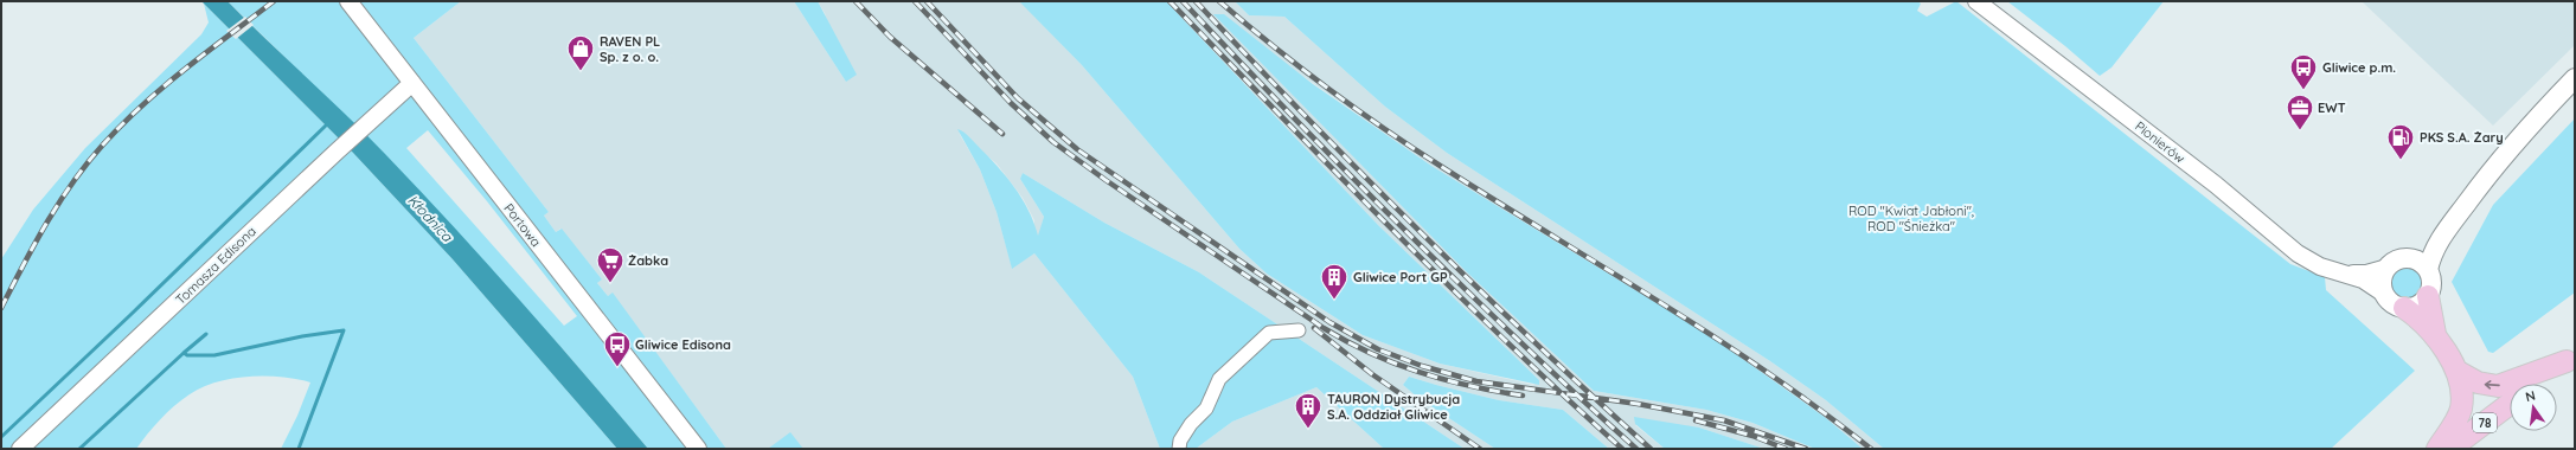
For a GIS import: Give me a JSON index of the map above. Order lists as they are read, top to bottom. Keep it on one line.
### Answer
{"streets":{"main road":["78"],"street":["Pionierów","Portowa","Tomasza Edisona"]},"crossings":[["Portowa","Tomasza Edisona"]],"water":["Kłodnica"],"parks":["ROD \"Kwiat Jabłoni\", ROD \"Śnieżka\""],"places":{"shop":["RAVEN PL Sp. z o. o."],"bus stop":["Gliwice p.m.","Gliwice Edisona"],"office":["EWT"],"fuel station":["PKS S.A. Żary"],"supermarket":["Żabka"],"building":["Gliwice Port GP","TAURON Dystrybucja S.A. Oddział Gliwice"]},"north":"top"}
